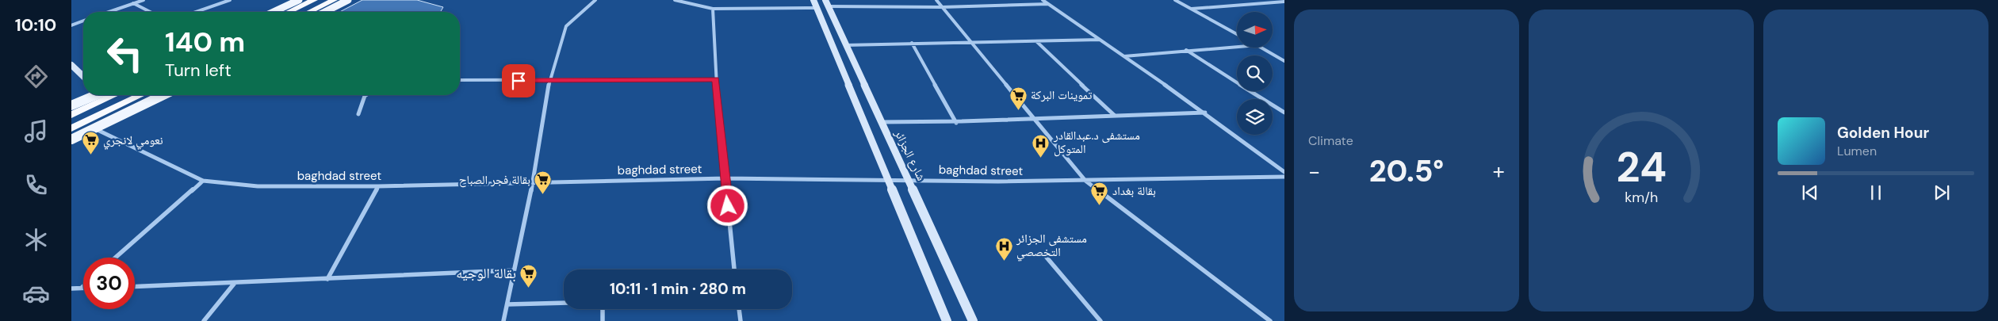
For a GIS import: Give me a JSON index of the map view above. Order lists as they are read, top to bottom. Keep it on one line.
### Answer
{"streets":{"main road":["شارع الجزائر"],"street":["baghdad street"]},"crossings":[["شارع الجزائر","baghdad street"]],"places":{"supermarket":["تموينات البركة","نعومي لانجري","بقالة فجر الصباح","بقالة بغداد","بقالة الوجيه"],"hospital":["مستشفى د.عبدالقادر المتوكل","مستشفى الجزائر التخصصي"]},"north":"right","page":{"tabs":"10:10","tile":"Climate","turn":["140 m","Turn left"],"song":["Golden Hour","Lumen"],"heat":["−","20.5°","+"],"limit":"30","trip":"10:11 · 1 min · 280 m","gauge":["24","km/h"]}}
